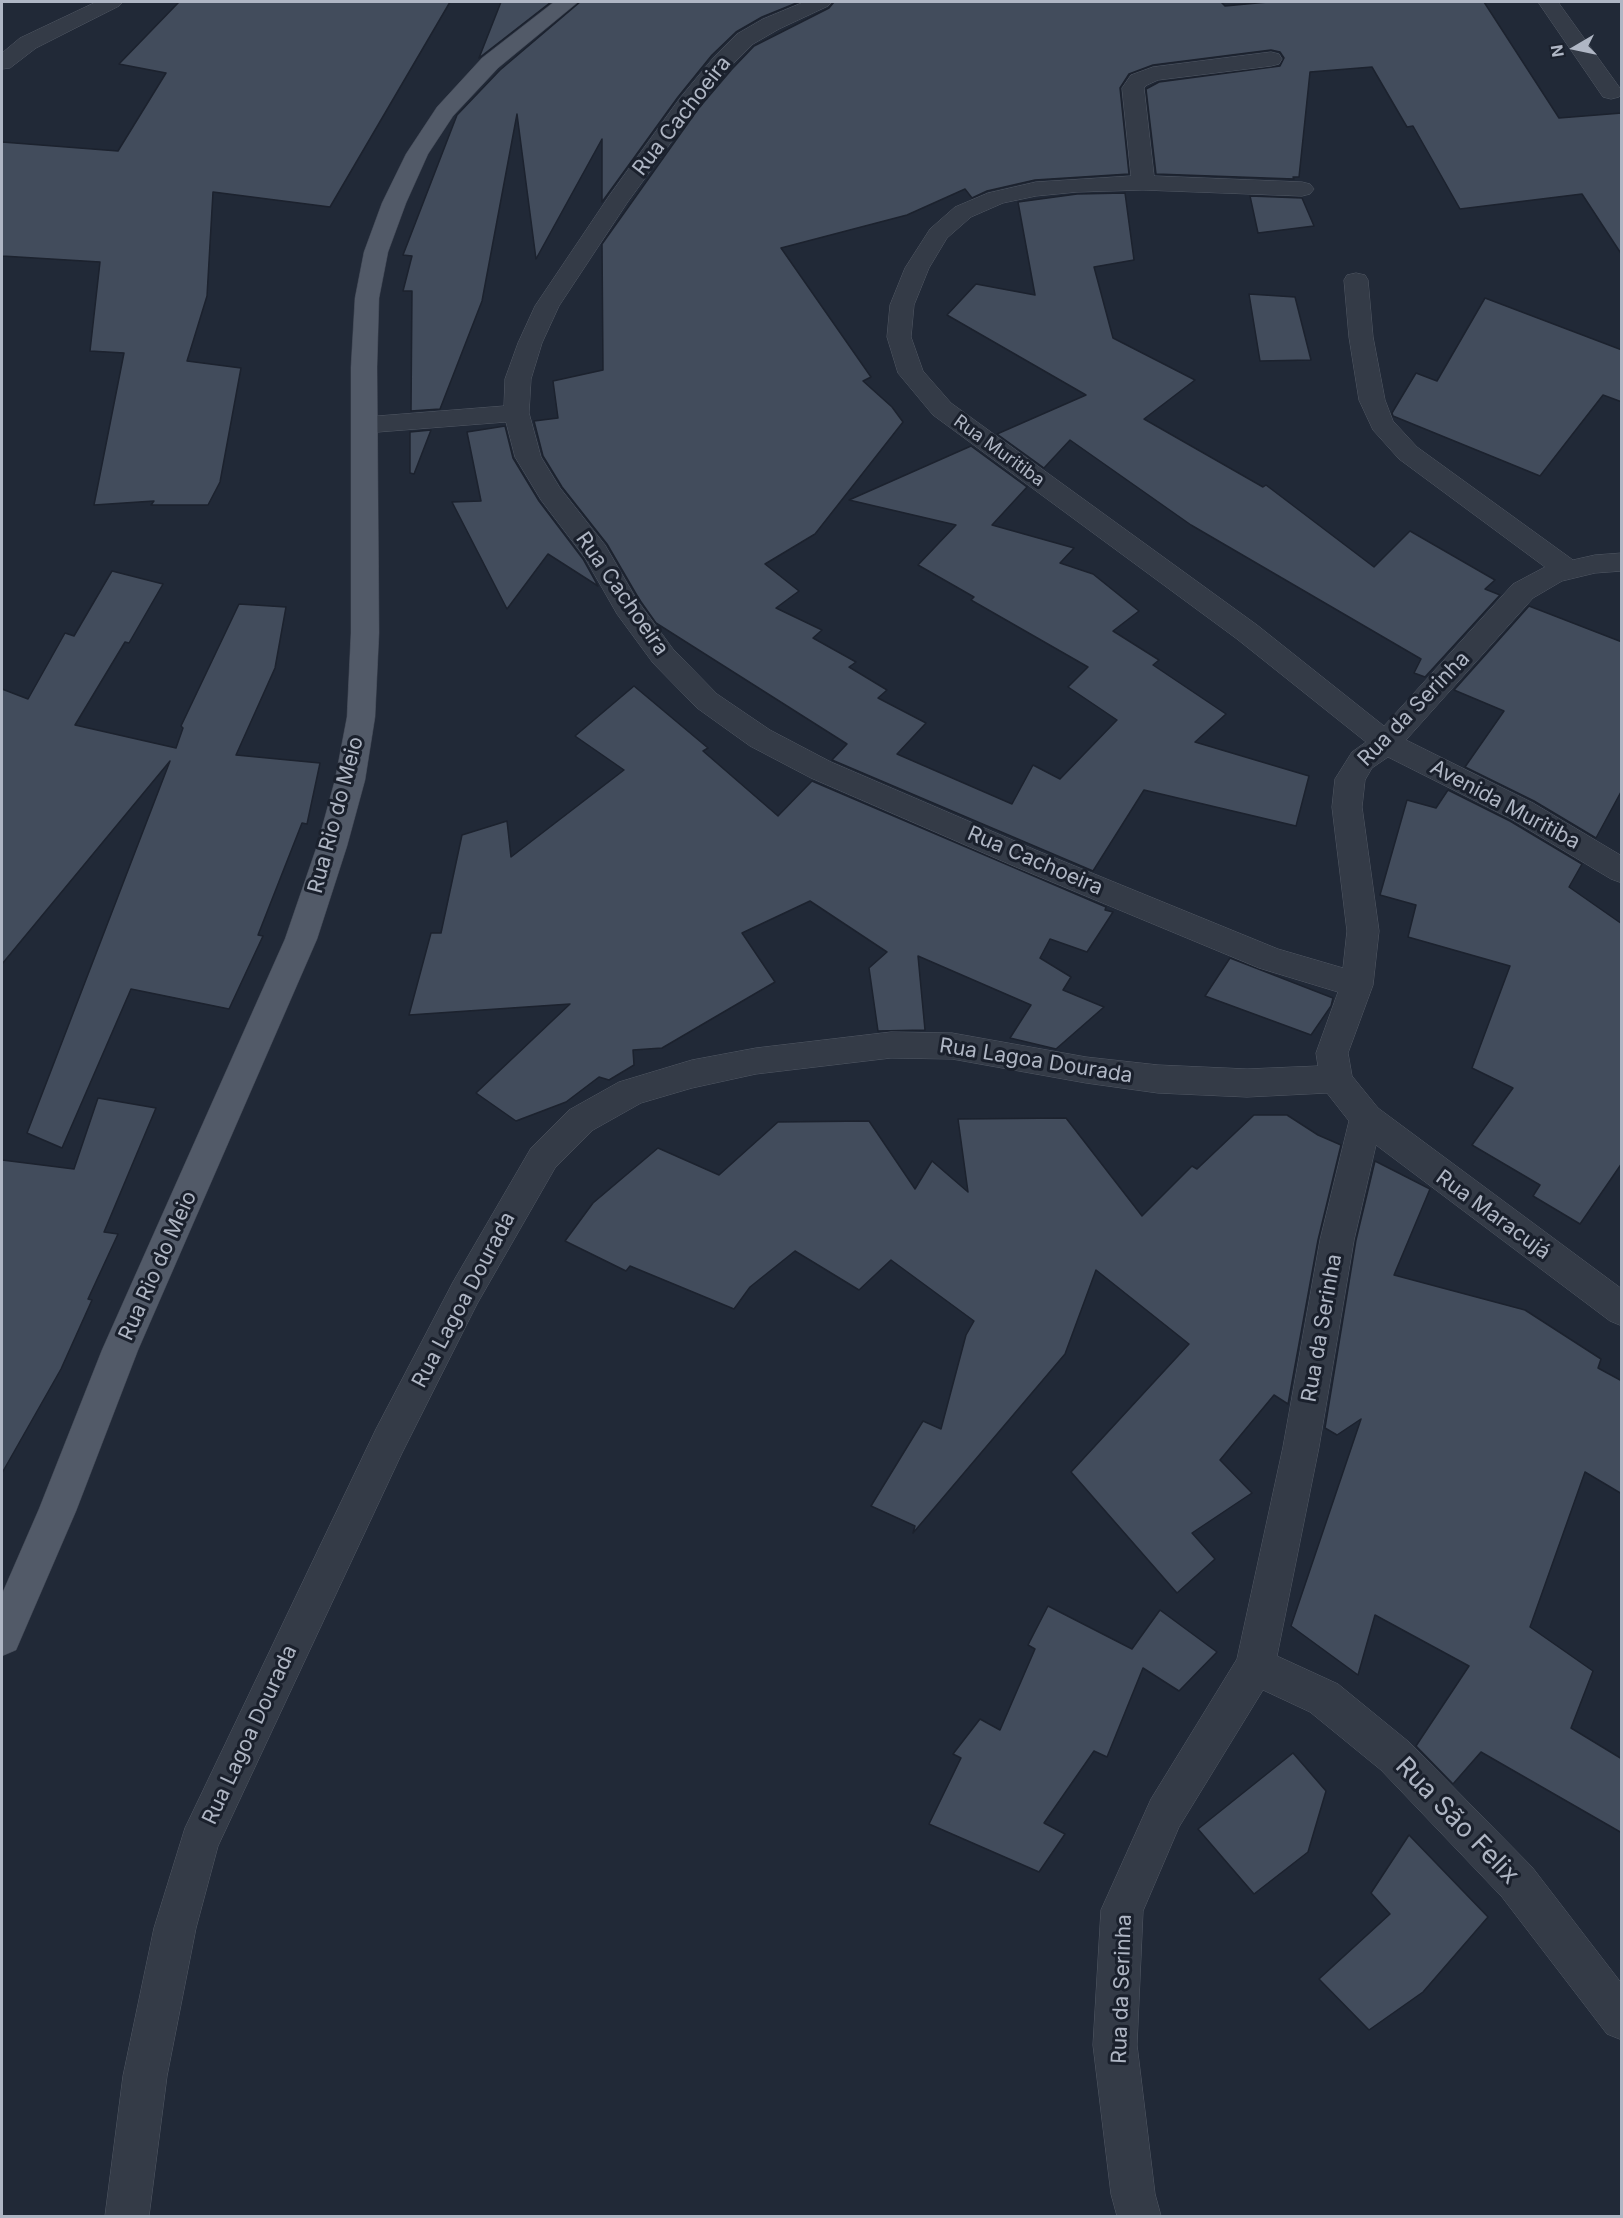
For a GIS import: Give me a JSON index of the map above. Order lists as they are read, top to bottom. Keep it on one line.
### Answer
{"streets":{"main road":["Rua Rio do Meio"],"street":["Rua Cachoeira","Rua Muritiba","Rua da Serinha","Avenida Muritiba","Rua Lagoa Dourada","Rua Maracujá","Rua São Felix"]},"crossings":[["Rua Cachoeira","Rua da Serinha"],["Rua Muritiba","Rua da Serinha"],["Rua Muritiba","Avenida Muritiba"],["Rua da Serinha","Avenida Muritiba"],["Rua da Serinha","Rua Lagoa Dourada"],["Rua da Serinha","Rua Maracujá"],["Rua da Serinha","Rua São Felix"]],"north":"left"}
